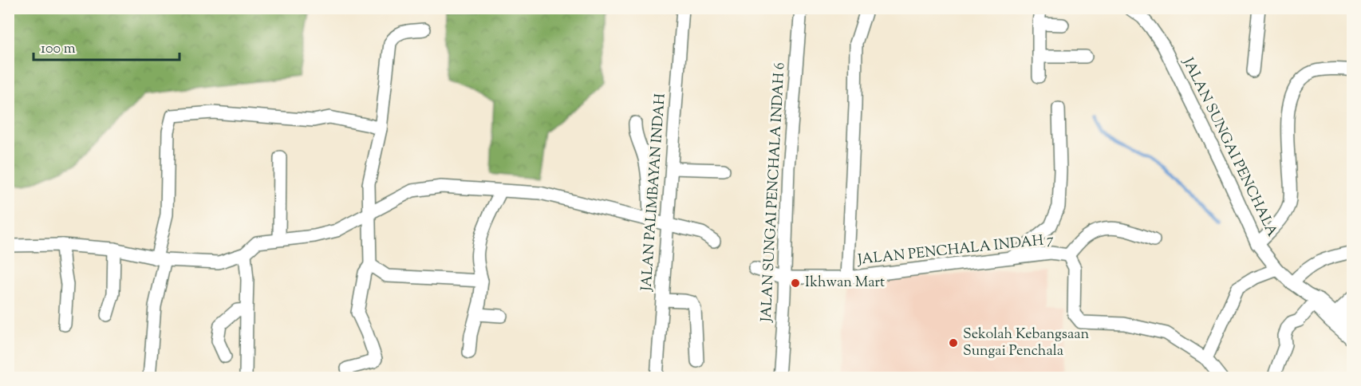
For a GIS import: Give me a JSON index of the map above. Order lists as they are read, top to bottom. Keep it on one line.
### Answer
{"streets":{"street":["JALAN SUNGAI PENCHALA","JALAN PALIMBAYAN INDAH","JALAN SUNGAI PENCHALA INDAH 6","JALAN PENCHALA INDAH 7"]},"crossings":[["JALAN SUNGAI PENCHALA INDAH 6","JALAN PENCHALA INDAH 7"]],"places":["Ikhwan Mart","Sekolah Kebangsaan Sungai Penchala"],"scale_bar":"100 m"}
